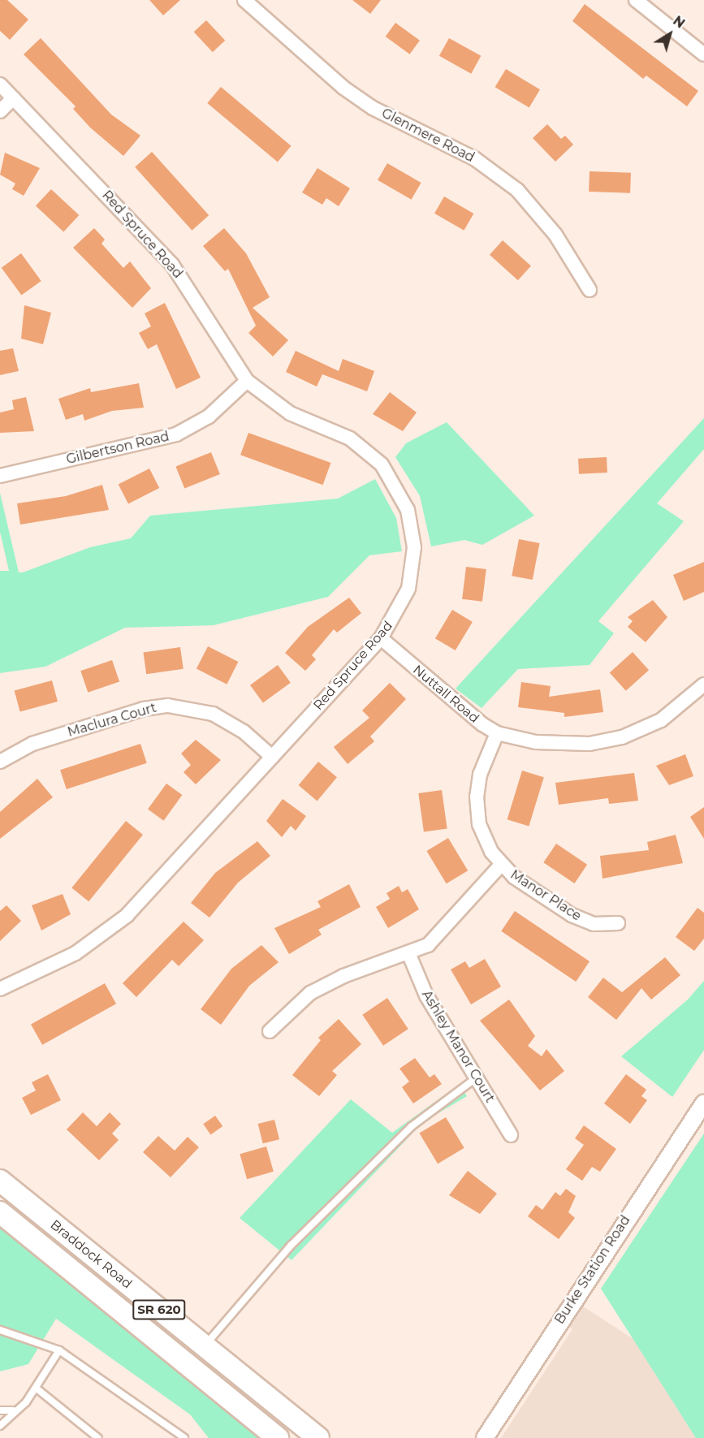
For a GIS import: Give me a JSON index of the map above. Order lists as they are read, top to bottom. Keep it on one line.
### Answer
{"streets":{"main road":["Braddock Road","SR 620"],"street":["Glenmere Road","Red Spruce Road","Gilbertson Road","Nuttall Road","Maclura Court","Manor Place","Ashley Manor Court","Burke Station Road"]},"crossings":[["Red Spruce Road","Gilbertson Road"],["Red Spruce Road","Nuttall Road"],["Red Spruce Road","Maclura Court"],["Nuttall Road","Manor Place"]],"north":"top right"}
